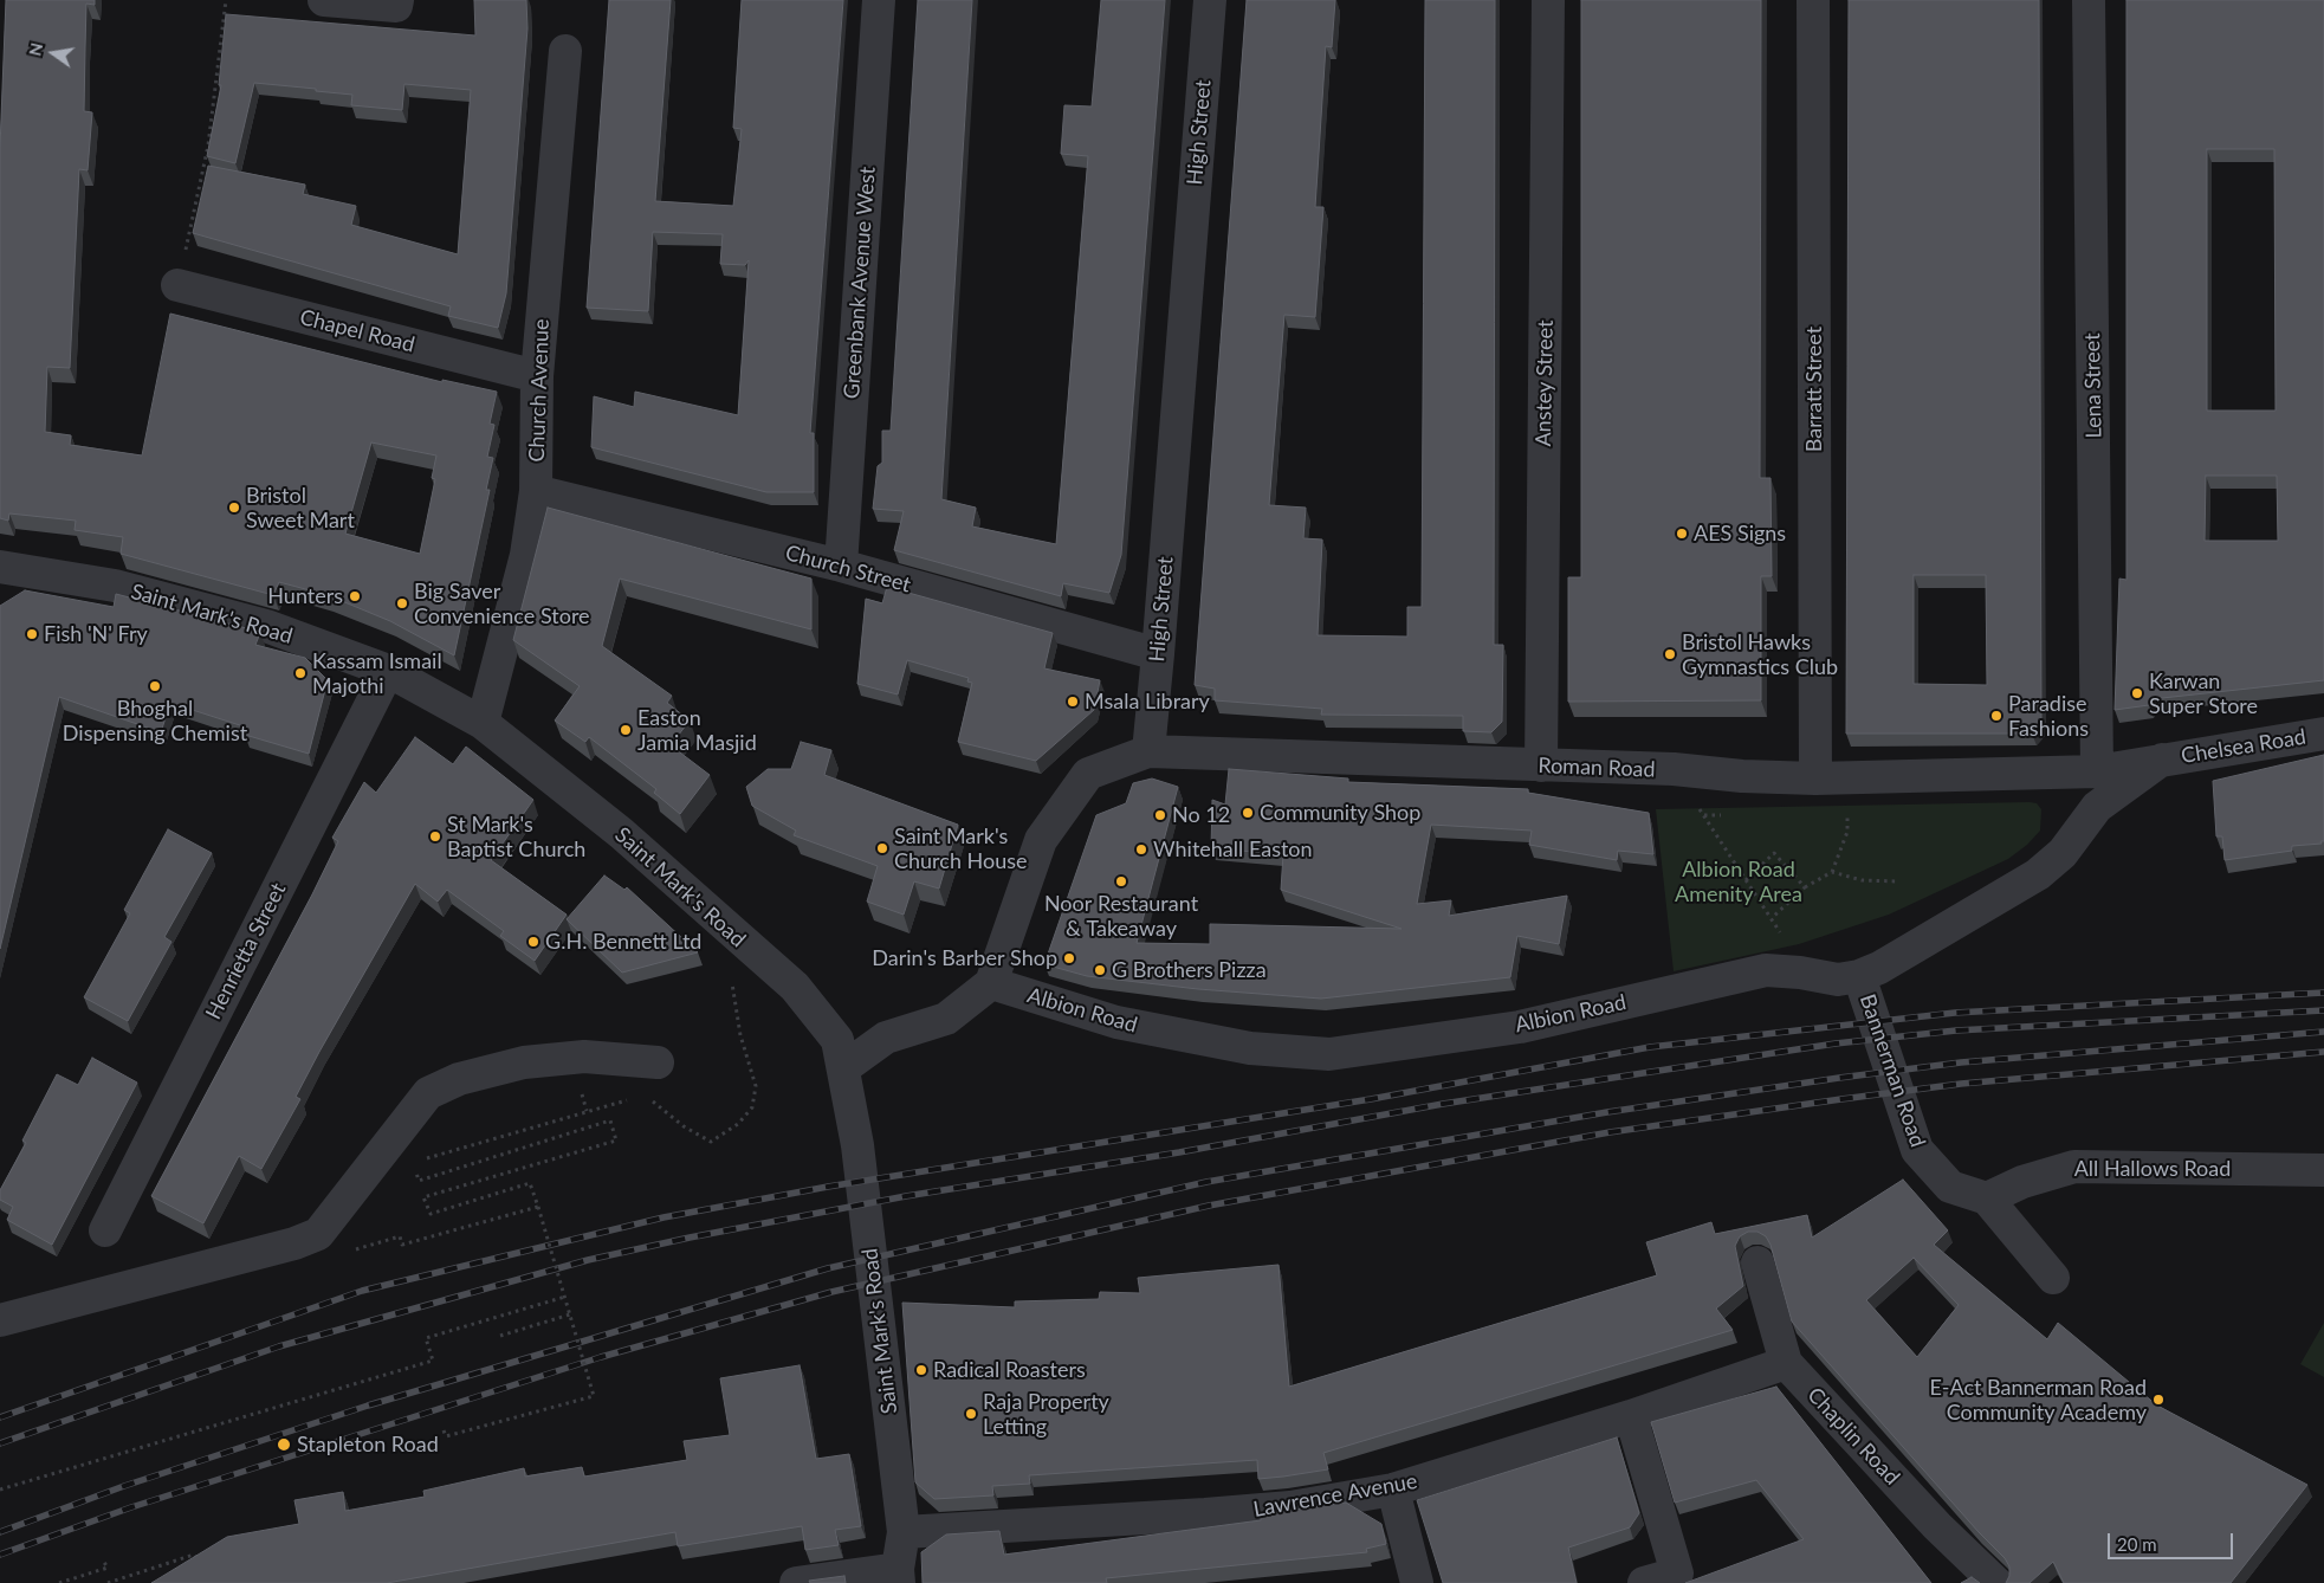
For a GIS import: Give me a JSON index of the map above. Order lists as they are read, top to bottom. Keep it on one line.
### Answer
{"streets":{"street":["High Street","Greenbank Avenue West","Chapel Road","Anstey Street","Lena Street","Barratt Street","Church Avenue","Church Street","Saint Mark's Road","Chelsea Road","Roman Road","Henrietta Street","Albion Road","Bannerman Road","All Hallows Road","Chaplin Road","Lawrence Avenue"]},"crossings":[["High Street","Church Street"],["High Street","Roman Road"],["Greenbank Avenue West","Church Street"],["Chapel Road","Church Avenue"],["Anstey Street","Roman Road"],["Lena Street","Chelsea Road"],["Lena Street","Roman Road"],["Barratt Street","Roman Road"],["Church Avenue","Church Street"],["Church Avenue","Saint Mark's Road"],["Saint Mark's Road","Henrietta Street"],["Saint Mark's Road","Lawrence Avenue"],["Chelsea Road","Roman Road"],["Chelsea Road","Albion Road"],["Albion Road","Bannerman Road"],["Bannerman Road","All Hallows Road"],["Chaplin Road","Lawrence Avenue"]],"parks":["Albion Road Amenity Area"],"places":["Bristol Sweet Mart","AES Signs","Hunters","Big Saver Convenience Store","Fish 'N' Fry","Bristol Hawks Gymnastics Club","Kassam Ismail Majothi","Bhoghal Dispensing Chemist","Karwan Super Store","Msala Library","Paradise Fashions","Easton Jamia Masjid","Community Shop","No 12","St Mark's Baptist Church","Saint Mark's Church House","Whitehall Easton","Noor Restaurant & Takeaway","G.H. Bennett Ltd","Darin's Barber Shop","G Brothers Pizza","Radical Roasters","E-Act Bannerman Road Community Academy","Raja Property Letting","Stapleton Road"],"scale_bar":"20 m","north":"left"}
